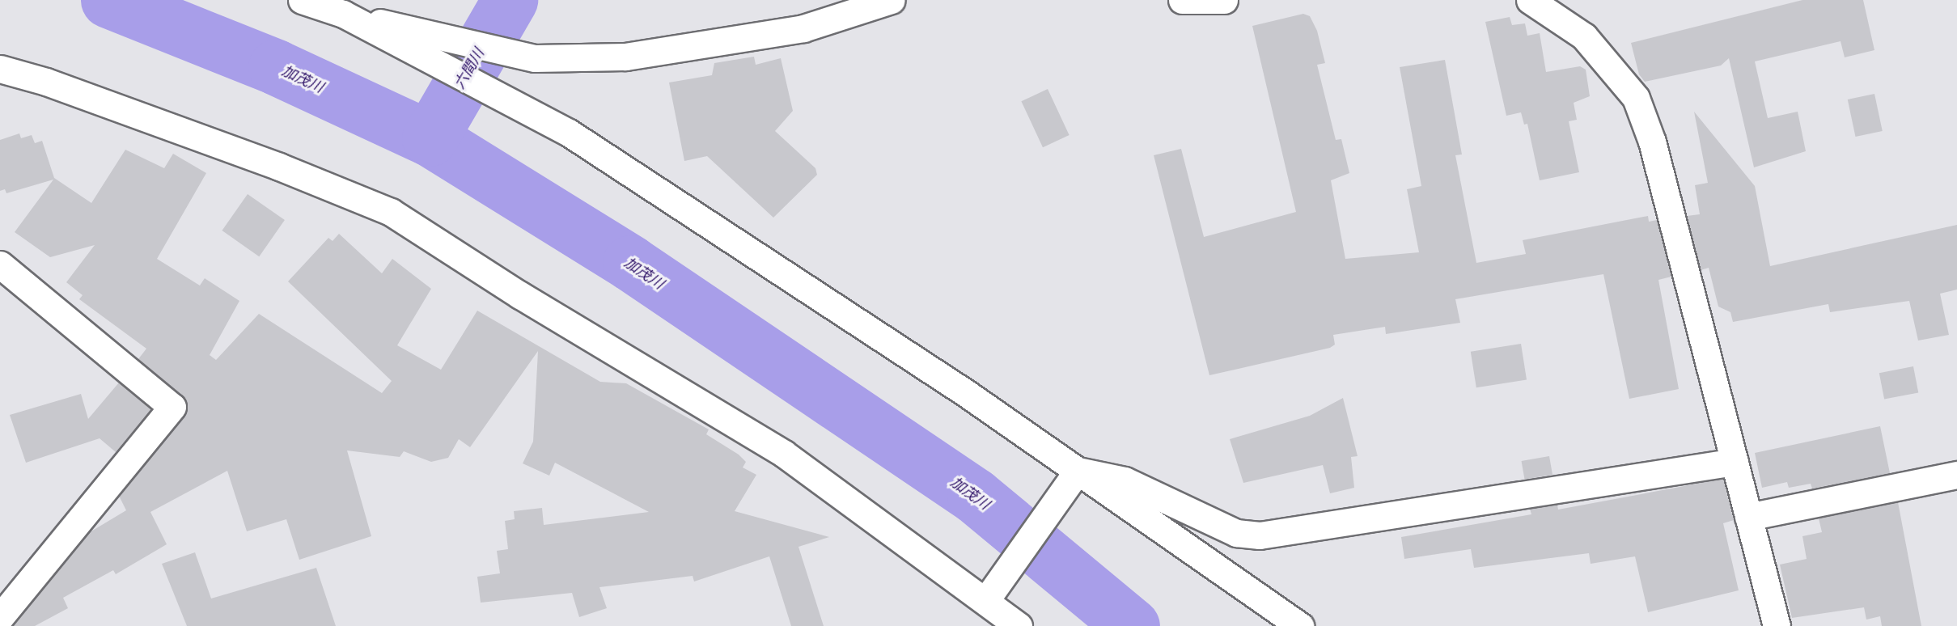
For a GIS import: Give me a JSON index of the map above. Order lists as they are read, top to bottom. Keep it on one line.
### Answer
{"water":["六間川","加茂川"]}
